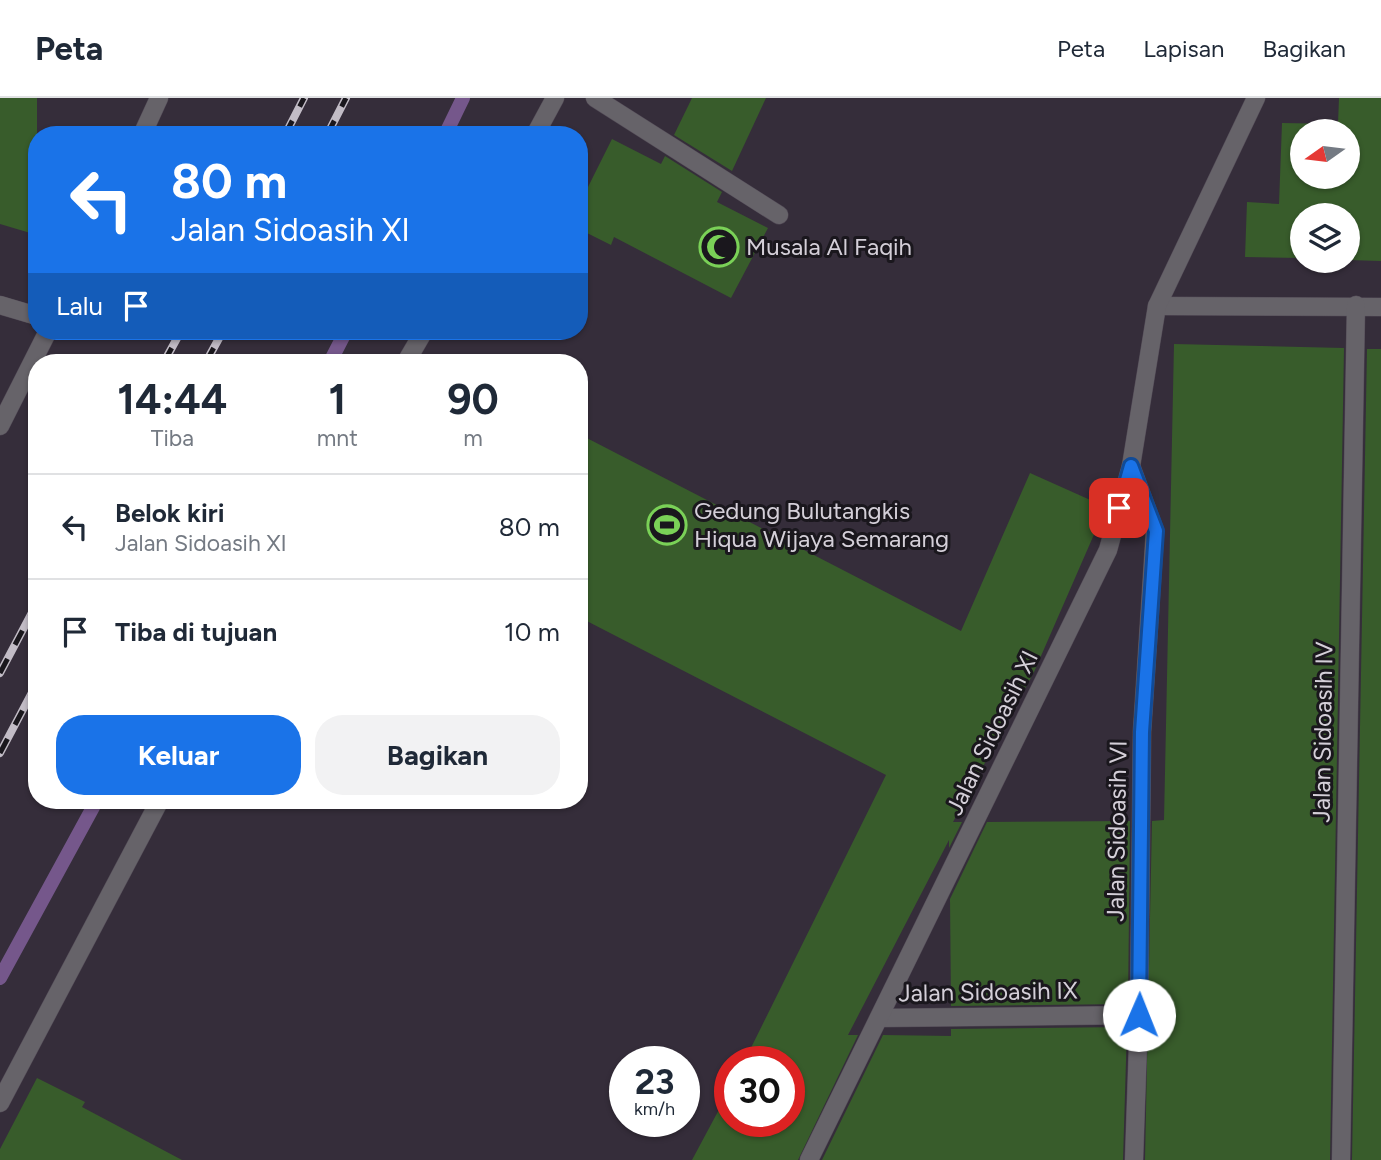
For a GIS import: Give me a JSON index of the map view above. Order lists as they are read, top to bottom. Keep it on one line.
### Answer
{"streets":{"street":["Jalan Sidoasih IV","Jalan Sidoasih XI","Jalan Sidoasih VI","Jalan Sidoasih IX"]},"crossings":[["Jalan Sidoasih XI","Jalan Sidoasih VI"],["Jalan Sidoasih XI","Jalan Sidoasih IX"],["Jalan Sidoasih VI","Jalan Sidoasih IX"]],"places":{"mosque":["Musala Al Faqih"],"sports":["Gedung Bulutangkis Hiqua Wijaya Semarang"]},"north":"left","page":{"header":"Peta","nav":["Peta","Lapisan","Bagikan"],"turn":["80 m","Jalan Sidoasih XI"],"then":"Lalu","eta":["14:44","Tiba","1","mnt","90","m"],"list":[{"name":"Belok kiri","note":"Jalan Sidoasih XI","value":"80 m"},{"name":"Tiba di tujuan","value":"10 m"}],"buttons":["Keluar","Bagikan"],"speed":"23 km/h","limit":"30"}}
